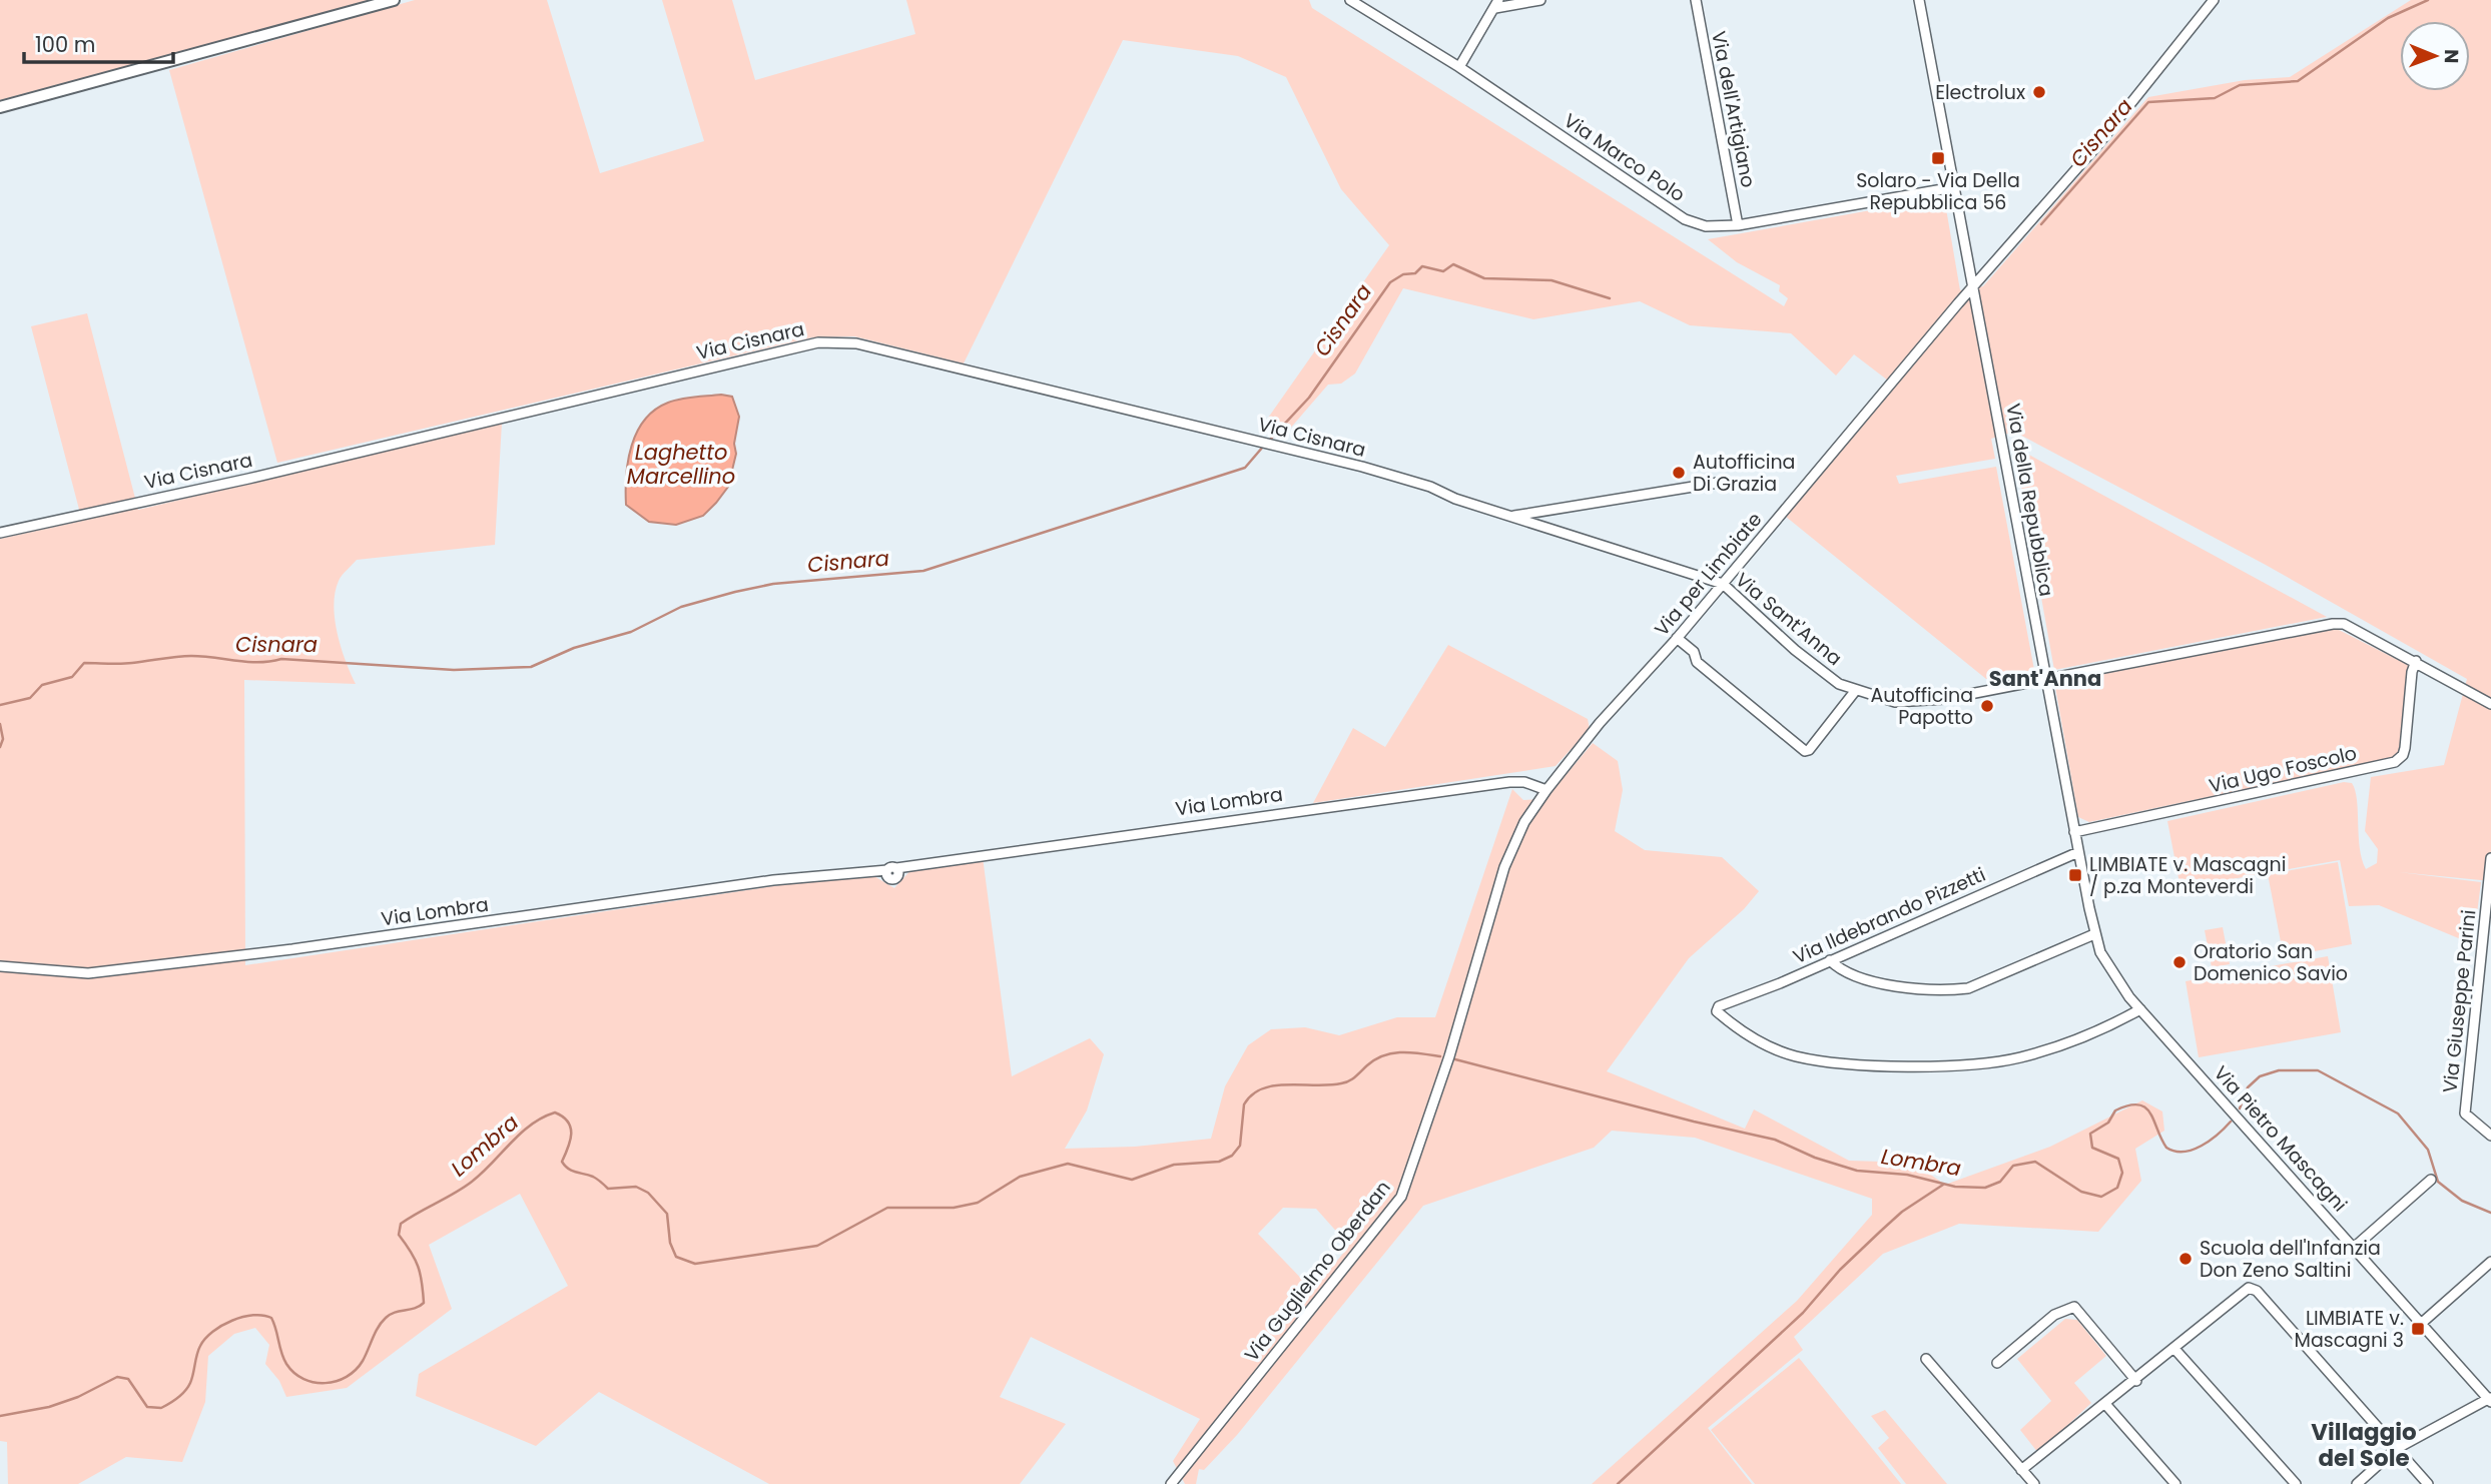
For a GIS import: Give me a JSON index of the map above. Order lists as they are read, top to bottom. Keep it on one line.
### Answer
{"streets":{"street":["Via dell'Artigiano","Via Marco Polo","Via Cisnara","Via della Repubblica","Via per Limbiate","Via Sant'Anna","Via Ugo Foscolo","Via Lombra","Via Ildebrando Pizzetti","Via Giuseppe Parini","Via Pietro Mascagni","Via Guglielmo Oberdan"]},"crossings":[["Via dell'Artigiano","Via Marco Polo"],["Via Marco Polo","Via della Repubblica"],["Via Cisnara","Via Sant'Anna"],["Via della Repubblica","Via per Limbiate"],["Via della Repubblica","Via Sant'Anna"],["Via della Repubblica","Via Ugo Foscolo"],["Via della Repubblica","Via Ildebrando Pizzetti"],["Via della Repubblica","Via Pietro Mascagni"],["Via per Limbiate","Via Sant'Anna"],["Via per Limbiate","Via Lombra"],["Via per Limbiate","Via Guglielmo Oberdan"],["Via Sant'Anna","Via Ugo Foscolo"],["Via Ildebrando Pizzetti","Via Pietro Mascagni"]],"districts":["Sant'Anna","Villaggio del Sole"],"water":["Cisnara","Laghetto Marcellino","Lombra"],"places":{"other":["Electrolux","Autofficina Di Grazia","Autofficina Papotto","Oratorio San Domenico Savio","Scuola dell'Infanzia Don Zeno Saltini"],"transit":["Solaro - Via Della Repubblica 56","LIMBIATE v. Mascagni / p.za Monteverdi","LIMBIATE v. Mascagni 3"]},"scale_bar":"100 m","north":"right"}
